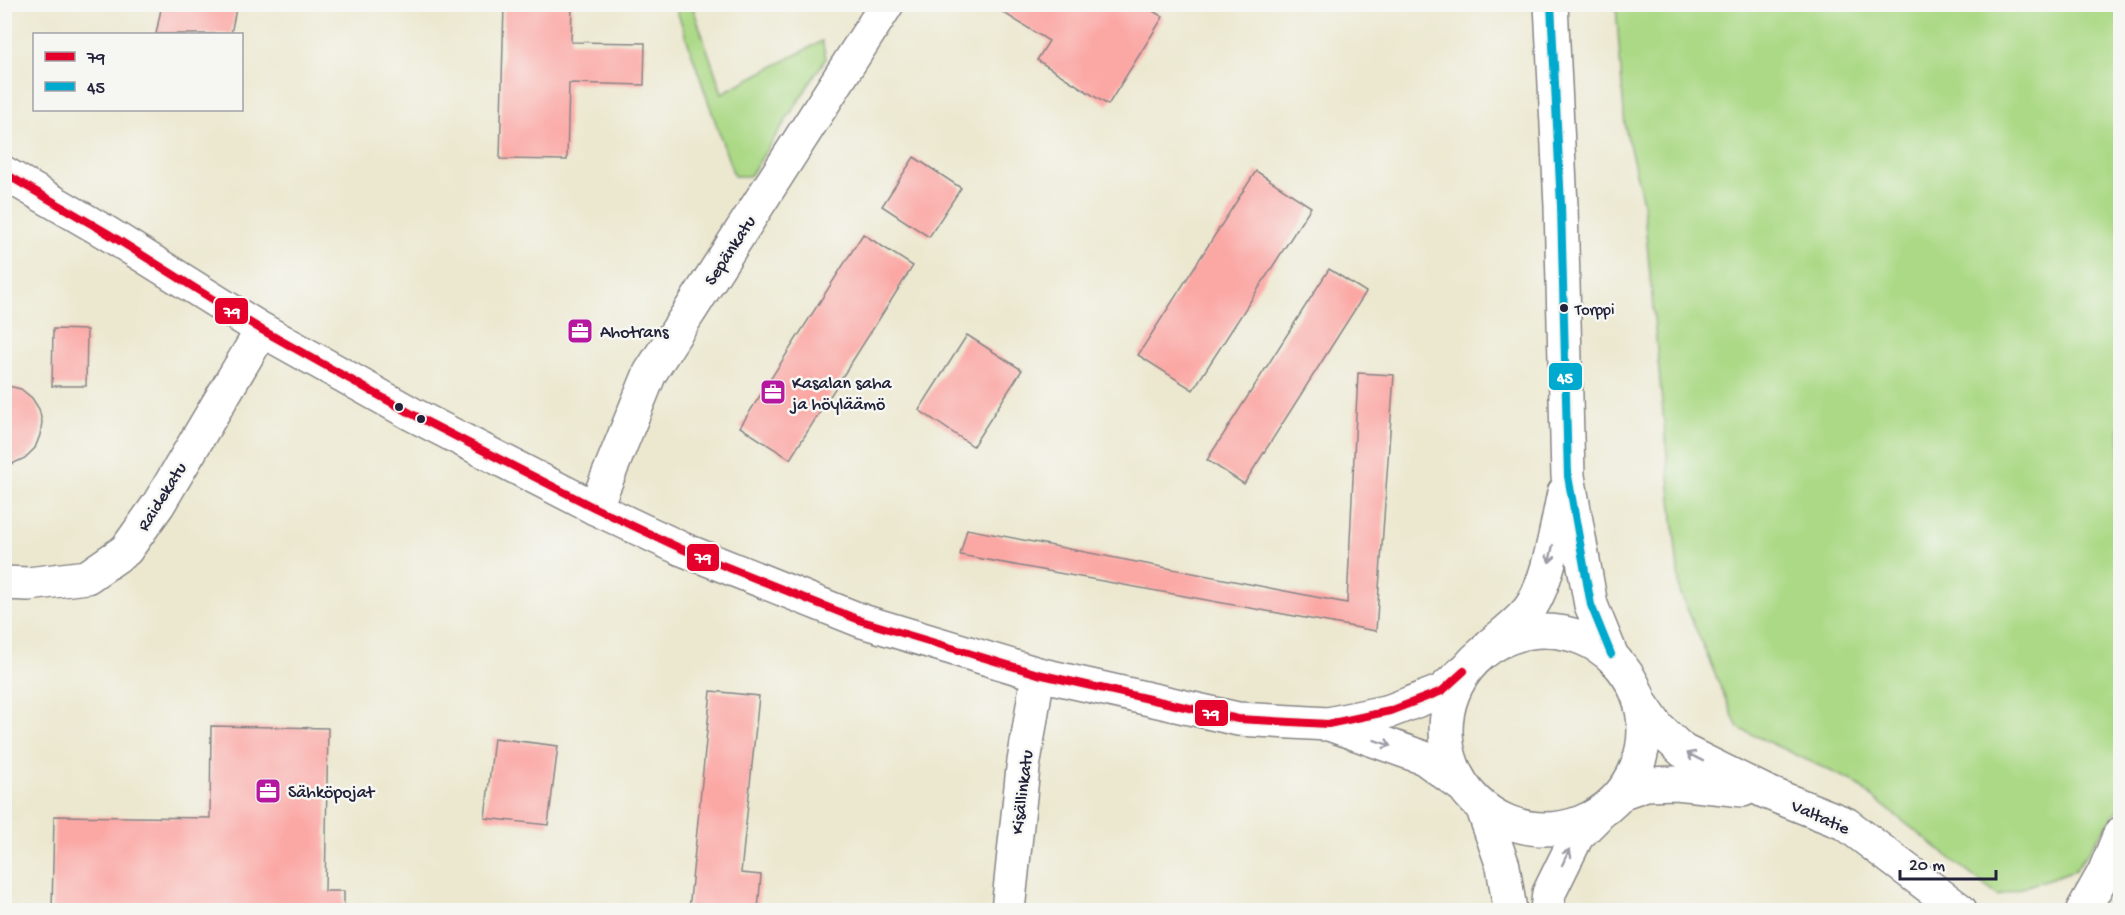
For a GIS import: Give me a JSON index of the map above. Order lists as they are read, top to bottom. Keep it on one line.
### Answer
{"streets":{"main road":["Sepänkatu","Raidekatu","Kisällinkatu","Valtatie"]},"places":{"other":["Torppi"],"office":["Ahotrans","Kasalan saha ja höyläämö","Sähköpojat"]},"lines":["transit line 45","transit line 79"],"legend":["79","45"],"scale_bar":"20 m"}
